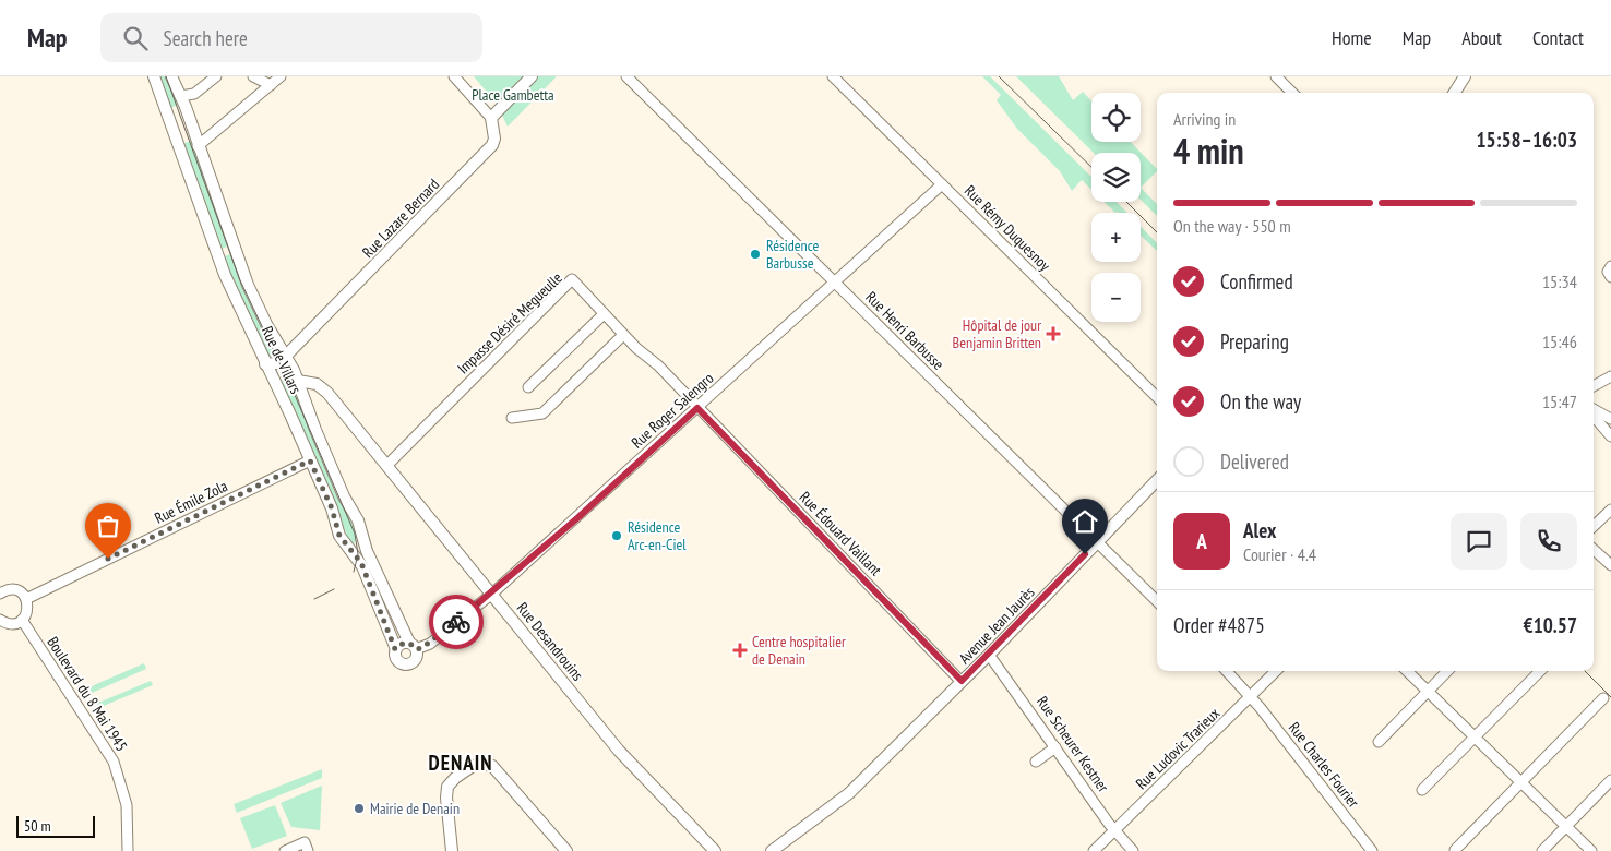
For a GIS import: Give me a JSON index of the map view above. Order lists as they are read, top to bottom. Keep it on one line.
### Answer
{"streets":{"street":["Rue Lazare Bernard","Rue Rémy Duquesnoy","Impasse Désiré Megueulle","Rue Henri Barbusse","Rue de Villars","Rue Roger Salengro","Rue Émile Zola","Rue Édouard Vaillant","Avenue Jean Jaurès","Rue Desandrouins","Boulevard du 8 Mai 1945","Rue Scheurer Kestner","Rue Ludovic Trarieux","Rue Charles Fourier"]},"crossings":[["Rue Lazare Bernard","Rue de Villars"],["Rue Rémy Duquesnoy","Rue Roger Salengro"],["Impasse Désiré Megueulle","Rue Roger Salengro"],["Impasse Désiré Megueulle","Rue Édouard Vaillant"],["Impasse Désiré Megueulle","Rue Desandrouins"],["Rue Henri Barbusse","Rue Roger Salengro"],["Rue Henri Barbusse","Avenue Jean Jaurès"],["Rue de Villars","Rue Roger Salengro"],["Rue de Villars","Rue Émile Zola"],["Rue de Villars","Rue Desandrouins"],["Rue Roger Salengro","Rue Édouard Vaillant"],["Rue Roger Salengro","Rue Desandrouins"],["Rue Édouard Vaillant","Avenue Jean Jaurès"],["Avenue Jean Jaurès","Rue Scheurer Kestner"],["Rue Scheurer Kestner","Rue Ludovic Trarieux"],["Rue Ludovic Trarieux","Rue Charles Fourier"]],"districts":["DENAIN"],"parks":["Place Gambetta"],"places":{"other":["Résidence Barbusse","Résidence Arc-en-Ciel","Mairie de Denain"],"health":["Hôpital de jour Benjamin Britten","Centre hospitalier de Denain"]},"scale_bar":"50 m","page":{"header":"Map","search":"Search here","nav":["Home","Map","About","Contact"],"map_buttons":["+","−"],"heading":["4 min","Arriving in","15:58–16:03"],"panel":["Alex","Courier · 4.4","Order #4875","€10.57"],"bar":"On the way · 550 m","list":[["Confirmed","15:34"],["Preparing","15:46"],["On the way","15:47"],"Delivered"],"round":"A","scale":"50 m"}}
